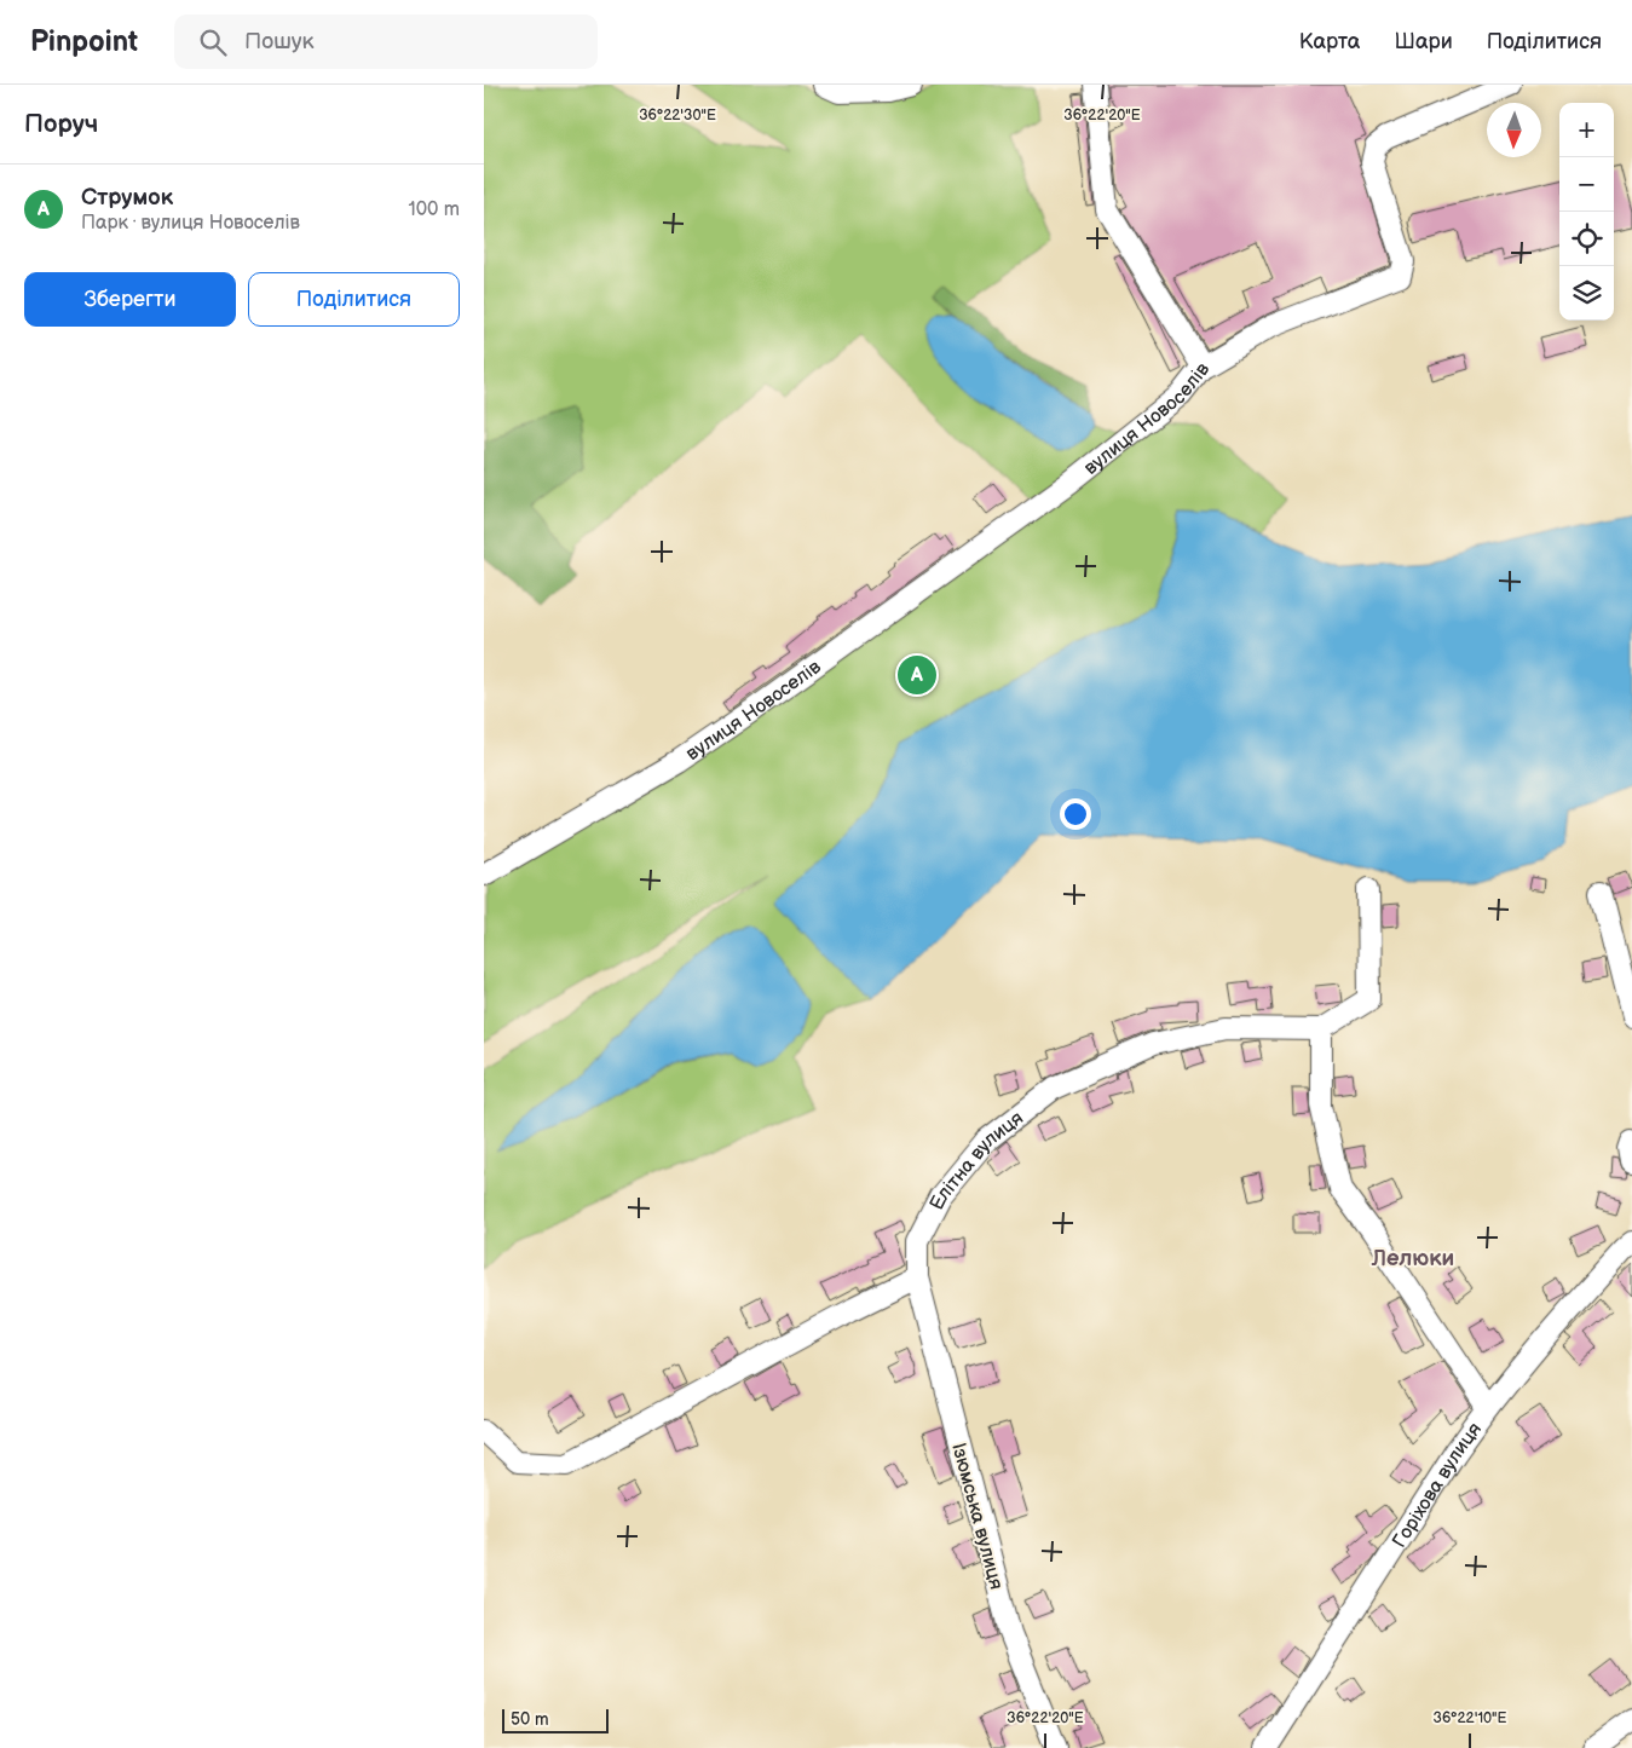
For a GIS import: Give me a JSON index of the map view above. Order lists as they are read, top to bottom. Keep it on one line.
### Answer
{"streets":{"street":["вулиця Новоселів","Елітна вулиця","Горіхова вулиця","Ізюмська вулиця"]},"crossings":[["Елітна вулиця","Ізюмська вулиця"]],"districts":["Лелюки"],"scale_bar":"50 m","north":"bottom","page":{"header":"Pinpoint","search":"Пошук","nav":["Карта","Шари","Поділитися"],"heading":"Поруч","map_buttons":["+","−"],"list":[{"mark":"A","name":"Струмок","note":"Парк · вулиця Новоселів","value":"100 m"}],"buttons":["Зберегти","Поділитися"],"pins":"A","scale":"50 m"},"coordinates":["36°22'30\"E","36°22'20\"E","36°22'10\"E"]}
